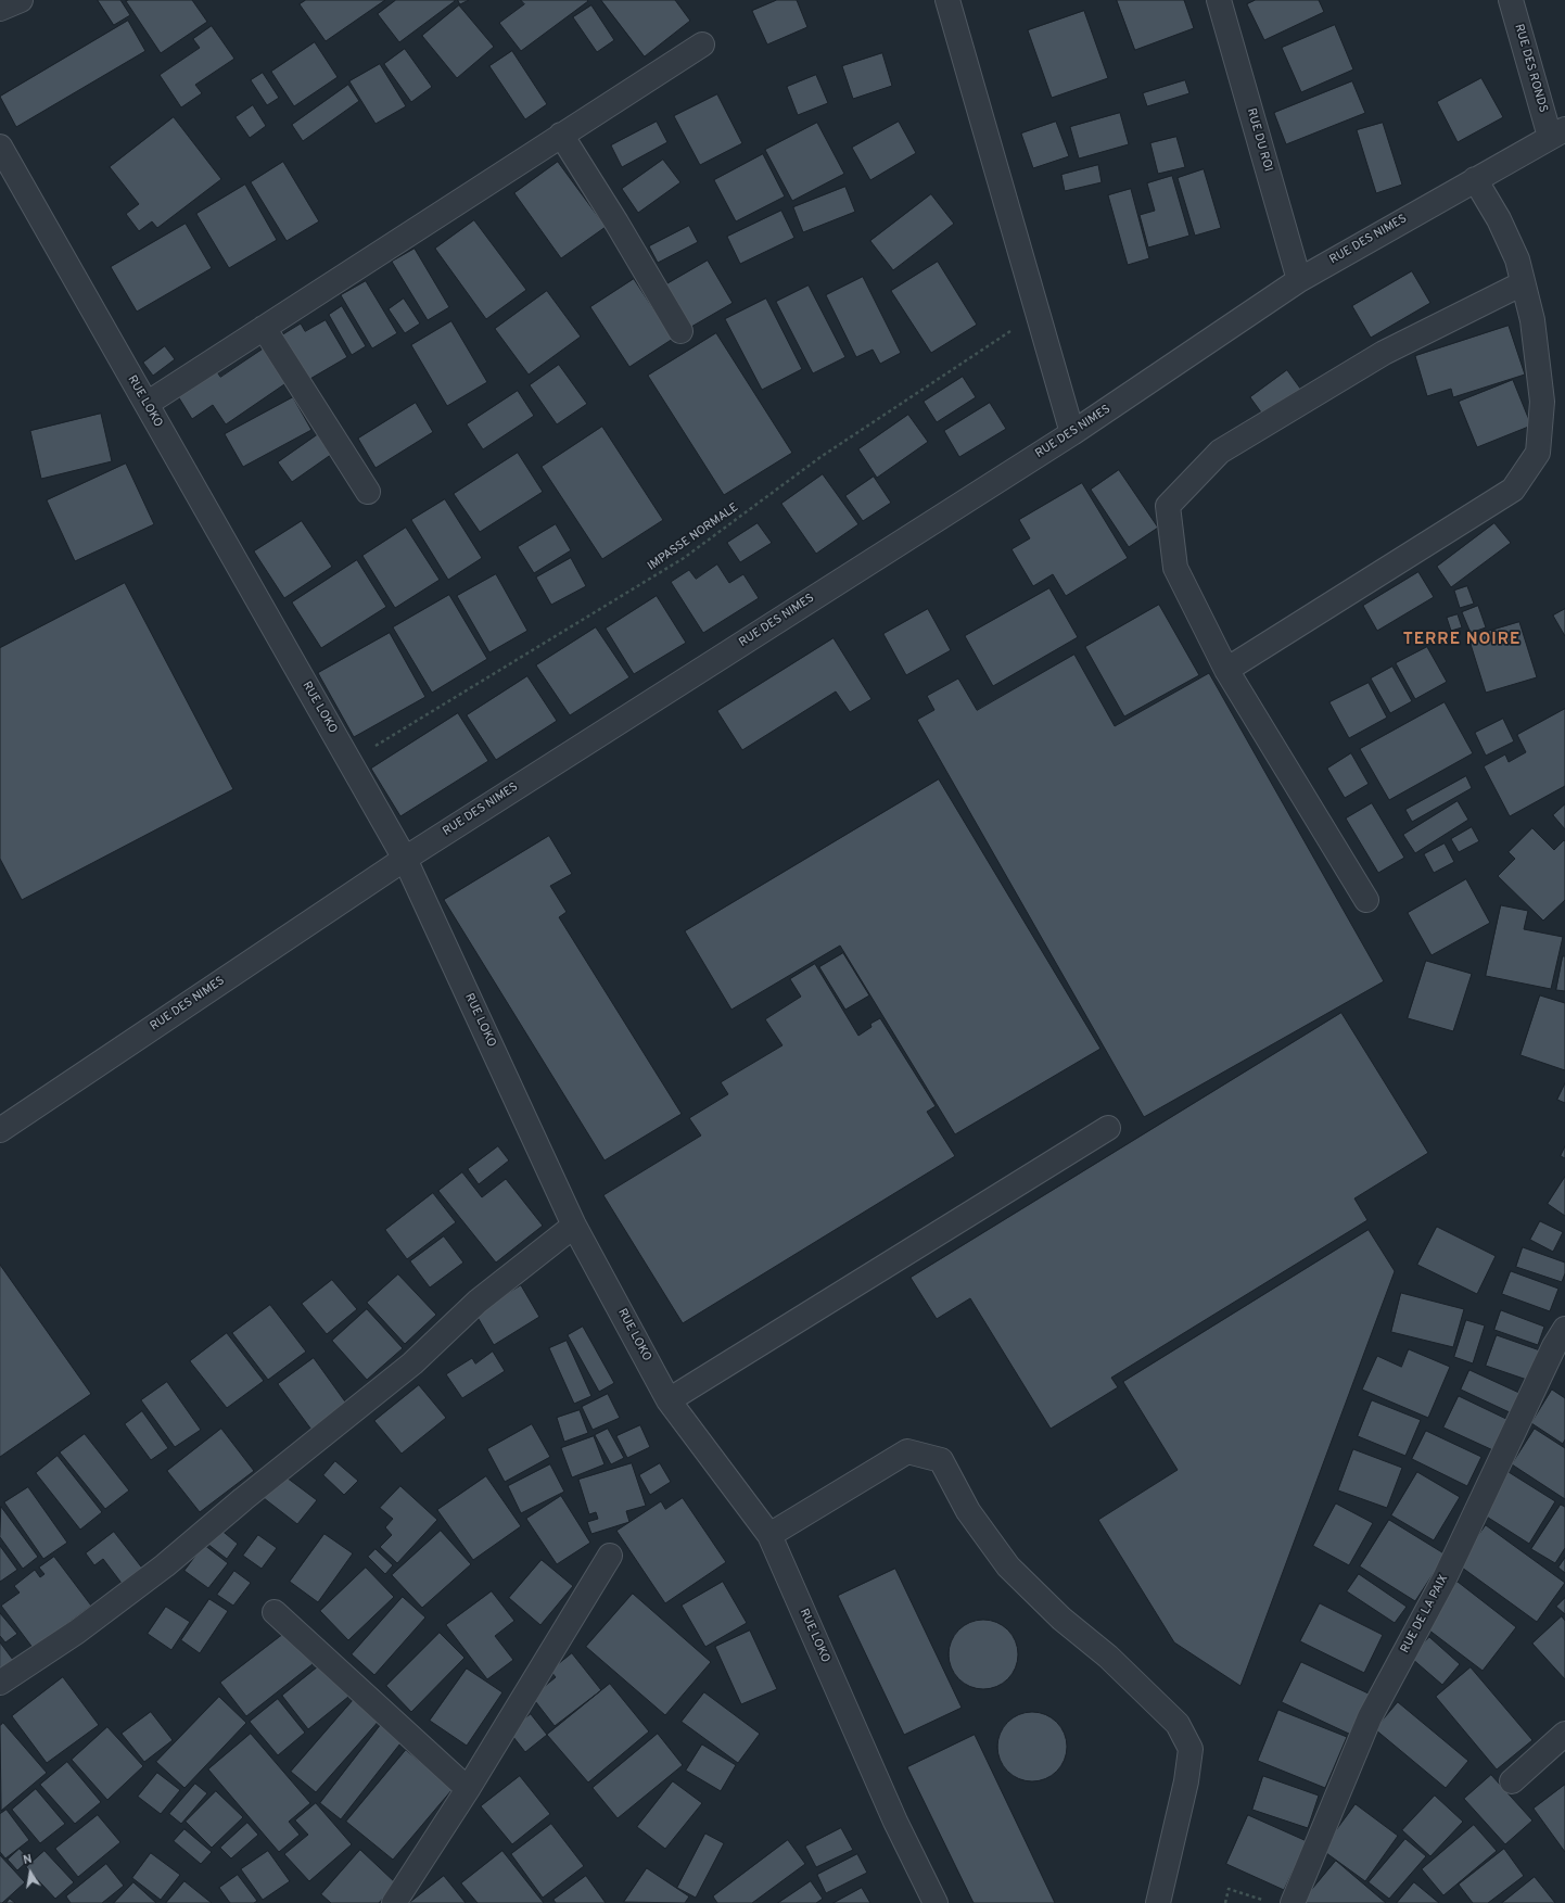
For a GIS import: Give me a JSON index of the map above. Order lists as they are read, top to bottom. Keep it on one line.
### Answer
{"streets":{"street":["RUE DES RONDS","RUE DU ROI","RUE DES NIMES","RUE LOKO","RUE DE LA PAIX"],"path":["IMPASSE NORMALE"]},"crossings":[["RUE DES RONDS","RUE DES NIMES"],["RUE DU ROI","RUE DES NIMES"],["RUE DES NIMES","RUE LOKO"],["RUE LOKO","IMPASSE NORMALE"]],"districts":["TERRE NOIRE"],"north":"top"}
